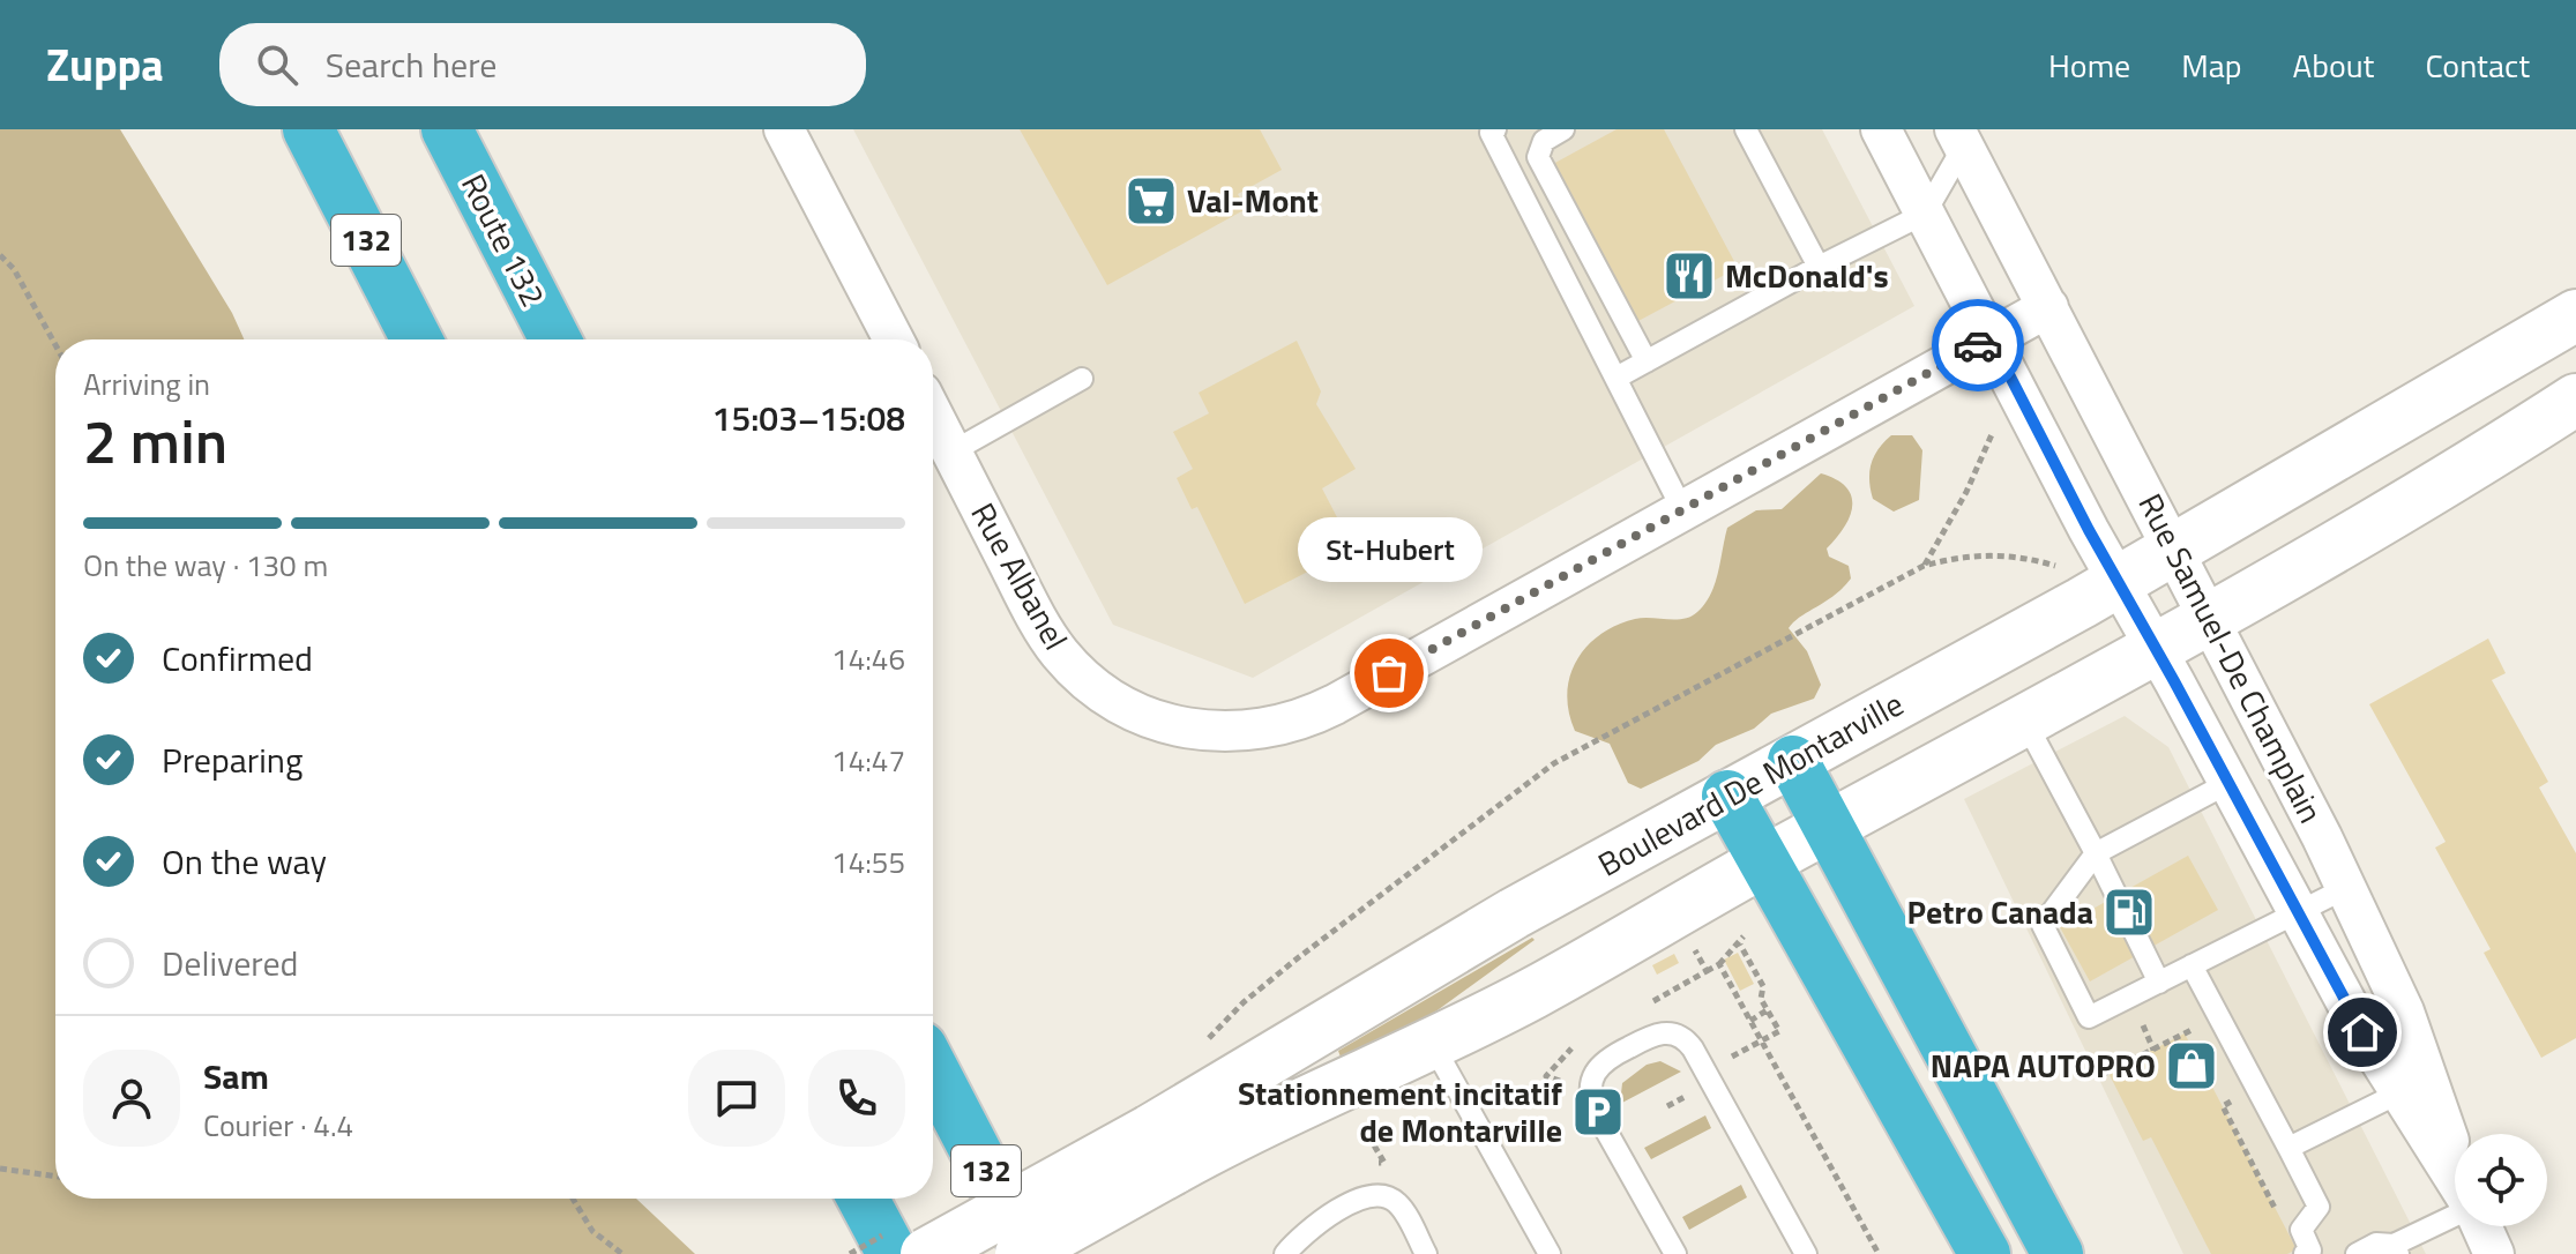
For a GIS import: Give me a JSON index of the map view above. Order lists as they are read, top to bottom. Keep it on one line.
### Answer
{"streets":{"highway":["132","Route 132"],"street":["Rue Albanel","Rue Samuel-De Champlain","Boulevard De Montarville"]},"crossings":[["Rue Albanel","Rue Samuel-De Champlain"],["Rue Samuel-De Champlain","Boulevard De Montarville"]],"places":{"supermarket":["Val-Mont"],"restaurant":["McDonald's"],"other":["St-Hubert"],"fuel station":["Petro Canada"],"shop":["NAPA AUTOPRO"],"parking":["Stationnement incitatif de Montarville"]},"page":{"header":"Zuppa","search":"Search here","nav":["Home","Map","About","Contact"],"heading":["2 min","Arriving in","15:03–15:08"],"panel":["Sam","Courier · 4.4"],"bar":"On the way · 130 m","bubble":"St-Hubert","list":[["Confirmed","14:46"],["Preparing","14:47"],["On the way","14:55"],"Delivered"]}}
